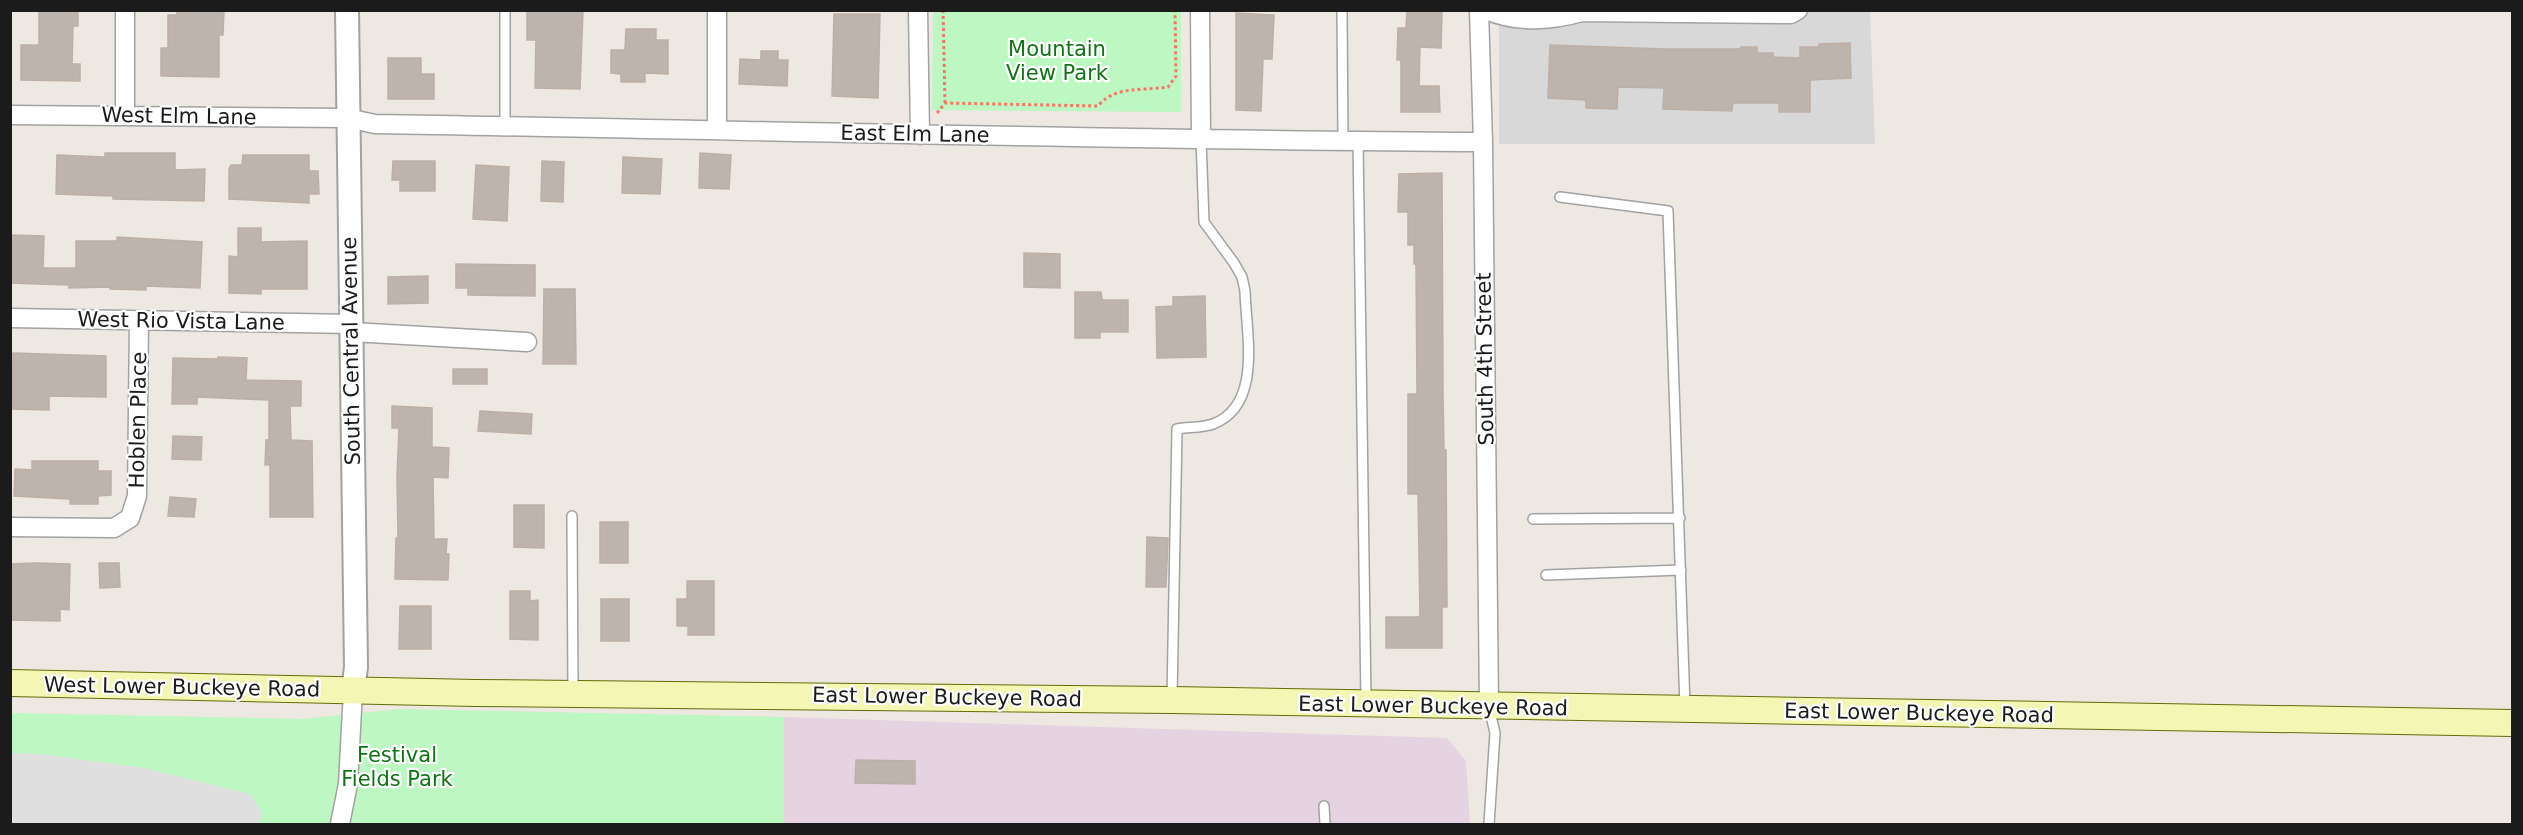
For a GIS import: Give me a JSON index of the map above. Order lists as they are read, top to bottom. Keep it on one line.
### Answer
{"streets":{"main road":["West Lower Buckeye Road","East Lower Buckeye Road"],"street":["West Elm Lane","East Elm Lane","West Rio Vista Lane","South Central Avenue","South 4th Street","Hoblen Place"]},"crossings":[["West Elm Lane","East Elm Lane"],["West Elm Lane","South Central Avenue"],["East Elm Lane","South Central Avenue"],["East Elm Lane","South 4th Street"],["West Rio Vista Lane","South Central Avenue"],["West Rio Vista Lane","Hoblen Place"],["South Central Avenue","West Lower Buckeye Road"],["South Central Avenue","East Lower Buckeye Road"],["South 4th Street","East Lower Buckeye Road"],["West Lower Buckeye Road","East Lower Buckeye Road"]],"parks":["Mountain View Park","Festival Fields Park"]}
